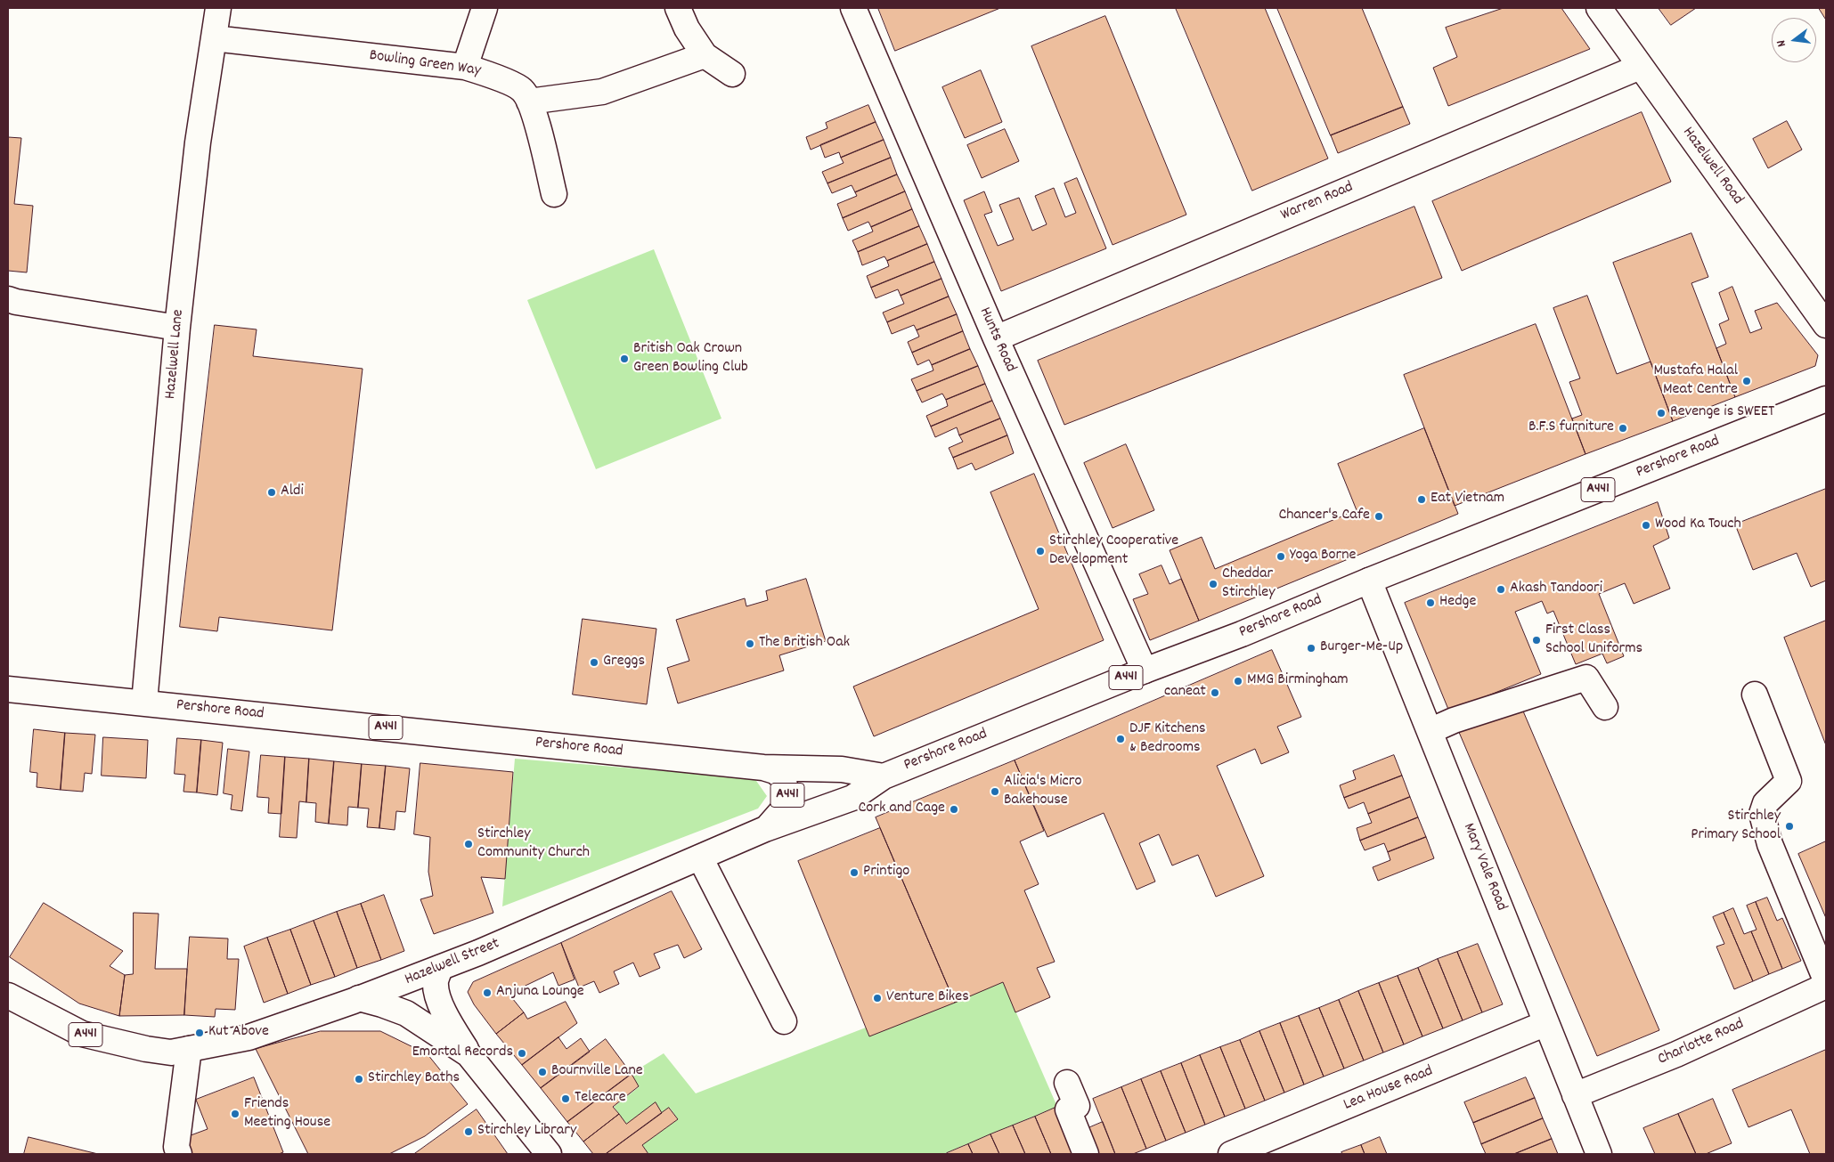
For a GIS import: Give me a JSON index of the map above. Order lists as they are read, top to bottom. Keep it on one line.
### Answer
{"streets":{"street":["Bowling Green Way","Hazelwell Road","Warren Road","Hunts Road","Hazelwell Lane","Pershore Road","A441","Mary Vale Road","Hazelwell Street","Charlotte Road","Lea House Road"]},"crossings":[["Bowling Green Way","Hazelwell Lane"],["Hazelwell Road","Warren Road"],["Warren Road","Hunts Road"],["Hunts Road","Pershore Road"],["Hazelwell Lane","Pershore Road"],["Pershore Road","A441"],["Pershore Road","Mary Vale Road"],["Pershore Road","Hazelwell Street"],["A441","Hazelwell Street"],["Mary Vale Road","Charlotte Road"],["Mary Vale Road","Lea House Road"]],"places":["British Oak Crown Green Bowling Club","Mustafa Halal Meat Centre","Revenge is SWEET","B.F.S furniture","Aldi","Eat Vietnam","Chancer's Cafe","Wood Ka Touch","Stirchley Cooperative Development","Yoga Borne","Cheddar Stirchley","Akash Tandoori","Hedge","First Class School Uniforms","The British Oak","Burger-Me-Up","Greggs","MMG Birmingham","caneat","DJF Kitchens & Bedrooms","Alicia's Micro Bakehouse","Cork and Cage","Stirchley Primary School","Stirchley Community Church","Printigo","Anjuna Lounge","Venture Bikes","Kut Above","Emortal Records","Bournville Lane","Stirchley Baths","Telecare","Friends Meeting House","Stirchley Library"],"north":"left"}
